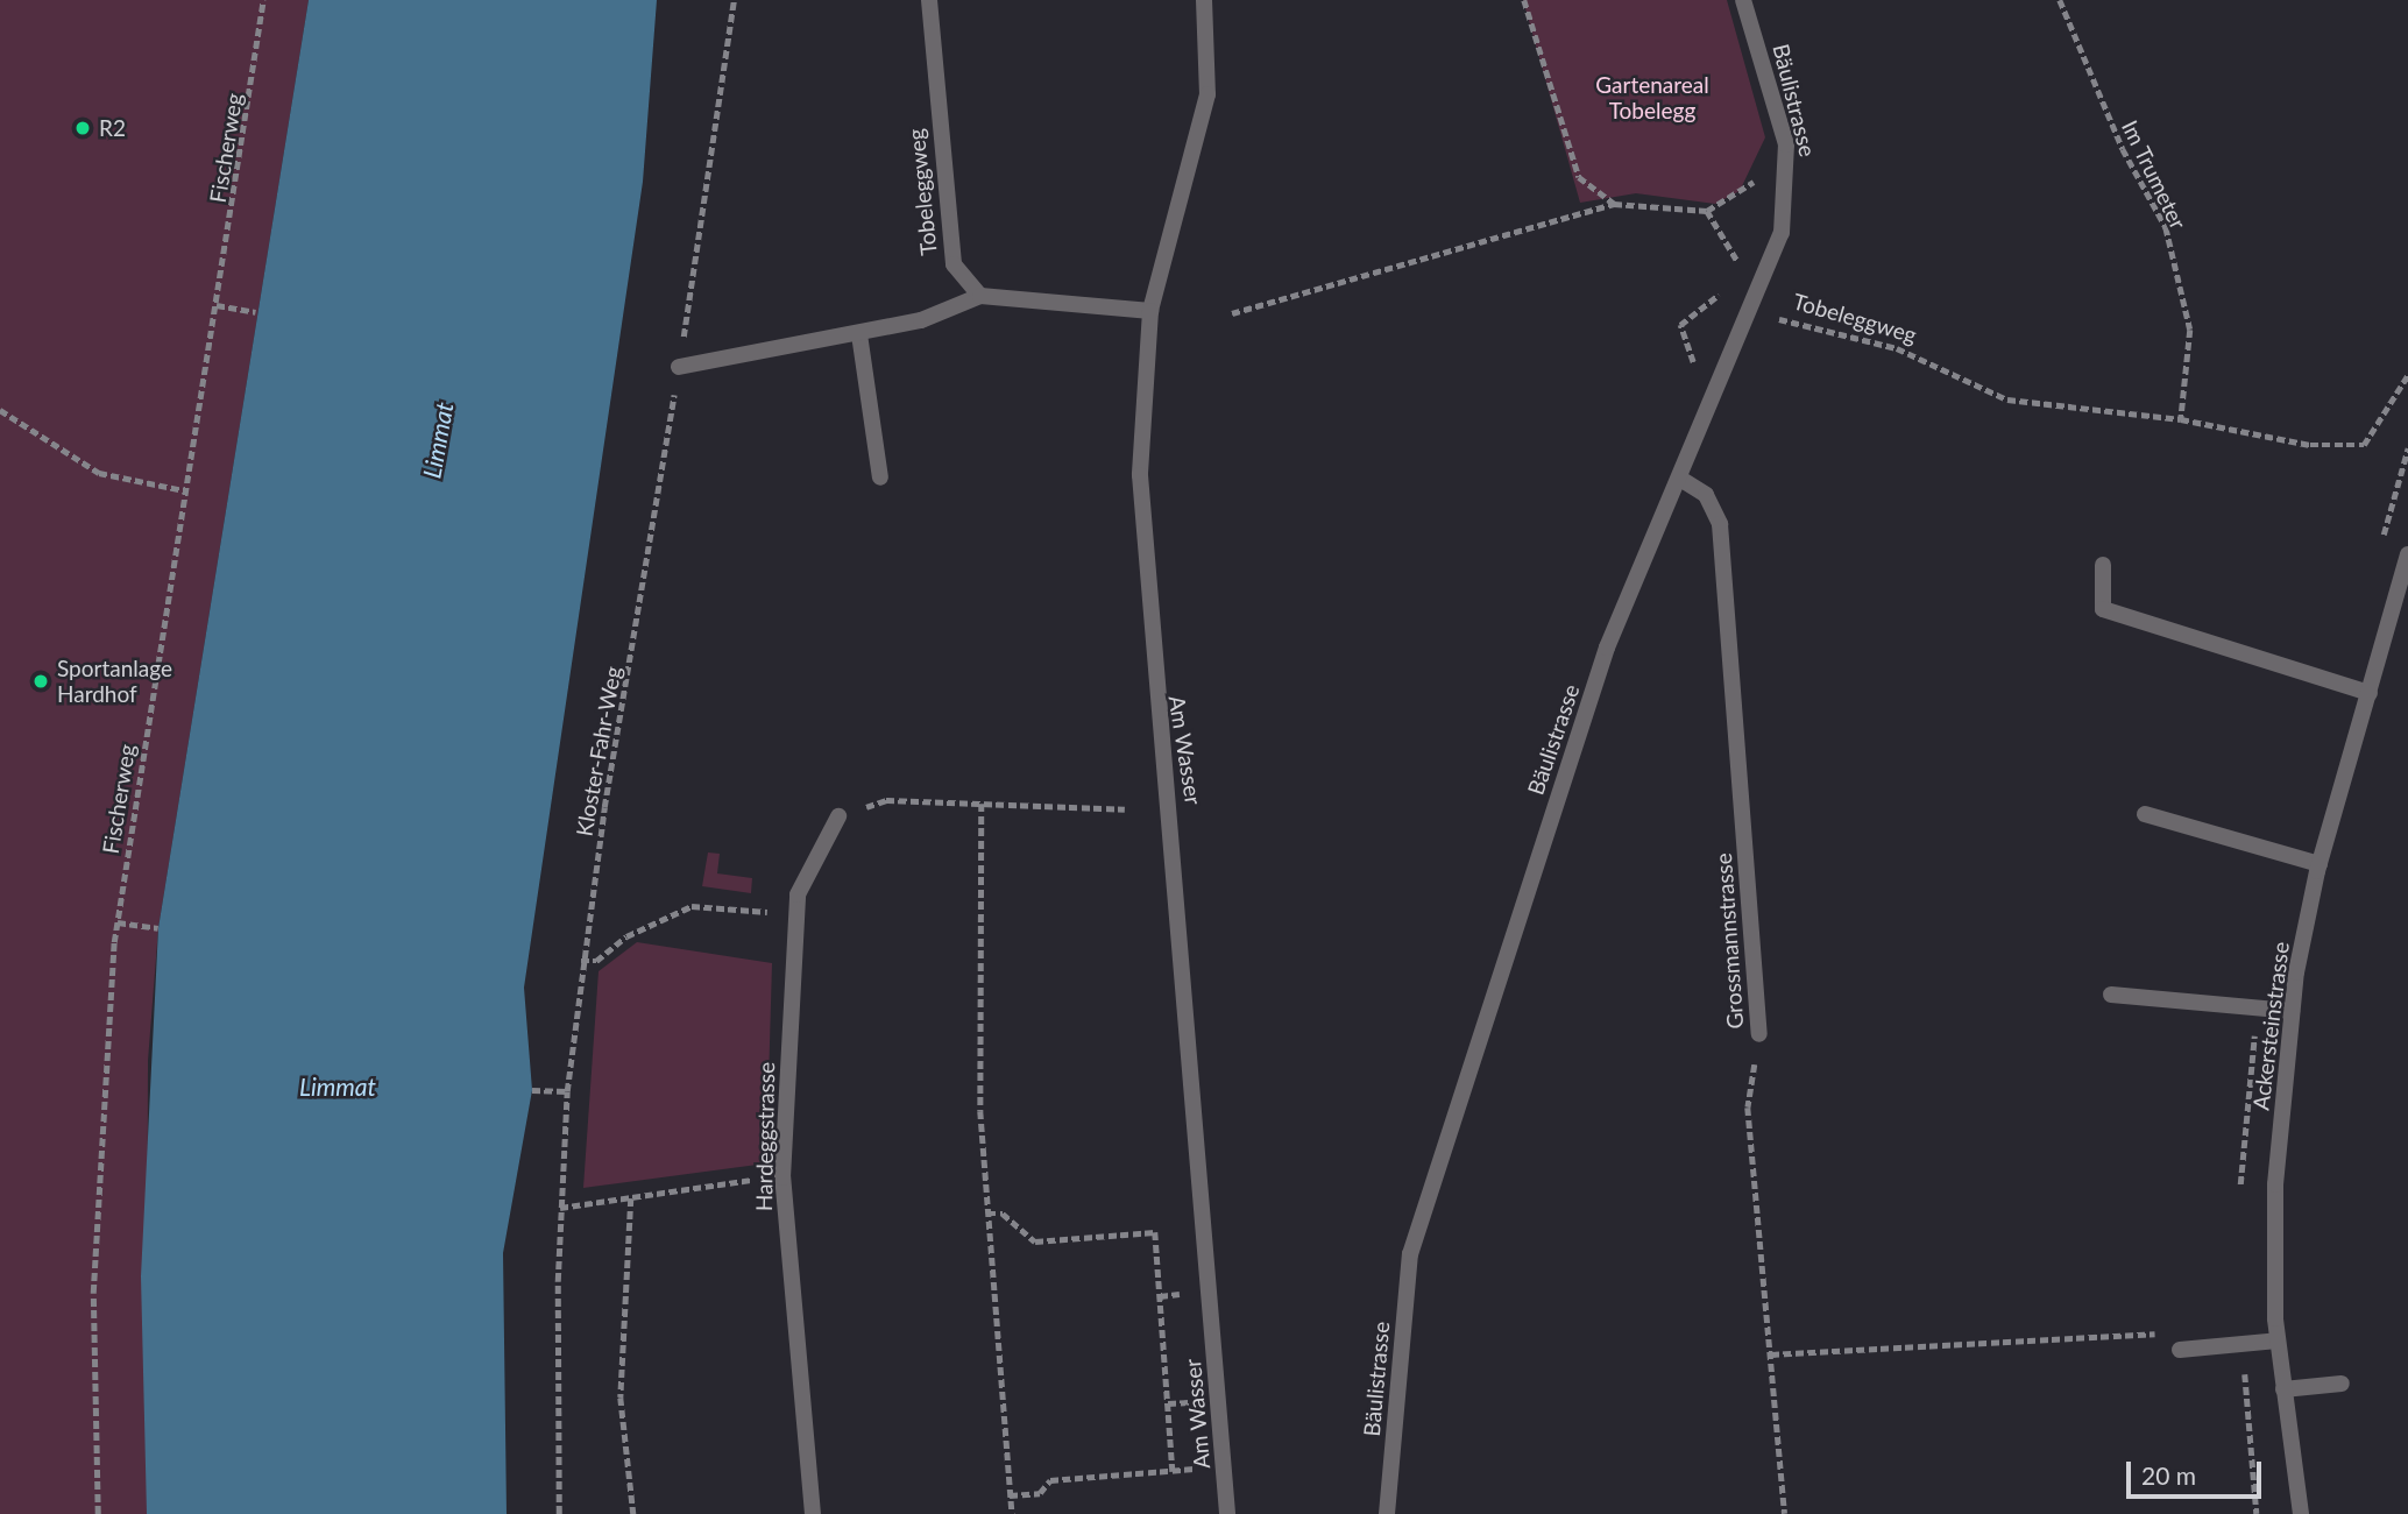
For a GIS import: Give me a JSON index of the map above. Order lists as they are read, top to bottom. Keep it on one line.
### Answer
{"streets":{"street":["Bäulistrasse","Tobeleggweg","Am Wasser","Grossmannstrasse","Ackersteinstrasse","Hardeggstrasse"],"path":["Fischerweg","Im Trumeter","Kloster-Fahr-Weg"]},"crossings":[["Bäulistrasse","Tobeleggweg"],["Bäulistrasse","Grossmannstrasse"],["Im Trumeter","Tobeleggweg"]],"water":["Limmat"],"parks":["Gartenareal Tobelegg"],"places":["R2","Sportanlage Hardhof"],"scale_bar":"20 m"}
